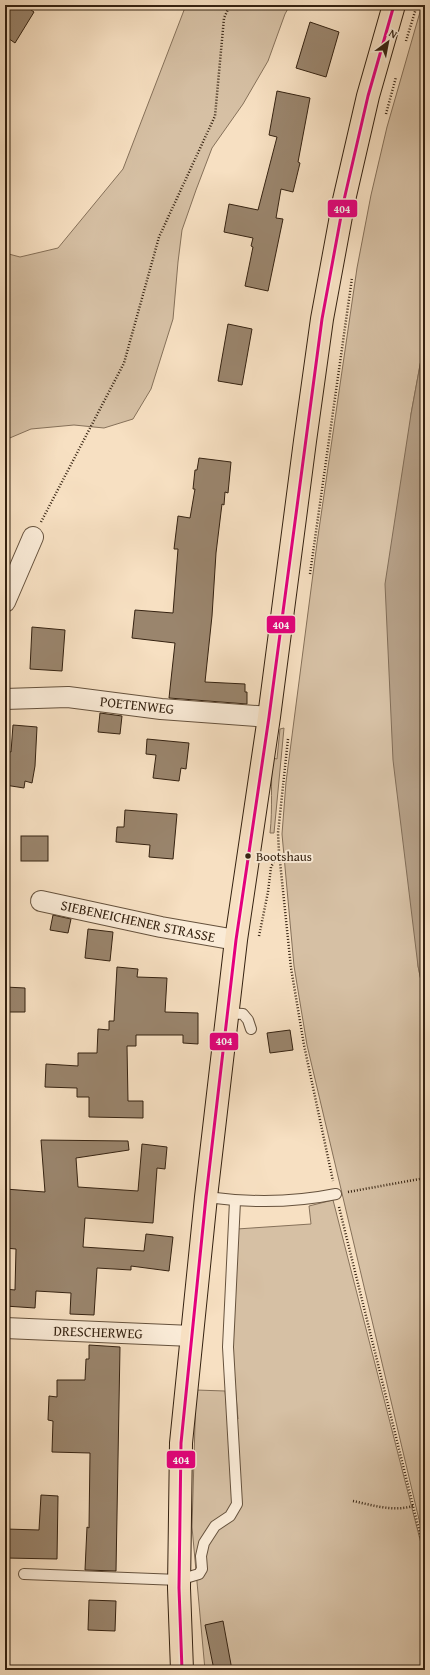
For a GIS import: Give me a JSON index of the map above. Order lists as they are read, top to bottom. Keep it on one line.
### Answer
{"streets":{"main road":["SIEBENEICHENER STRASSE"],"street":["POETENWEG","DRESCHERWEG"]},"crossings":[["POETENWEG","SIEBENEICHENER STRASSE"],["SIEBENEICHENER STRASSE","DRESCHERWEG"]],"places":["Bootshaus"],"lines":["transit line 404"],"north":"top right"}
